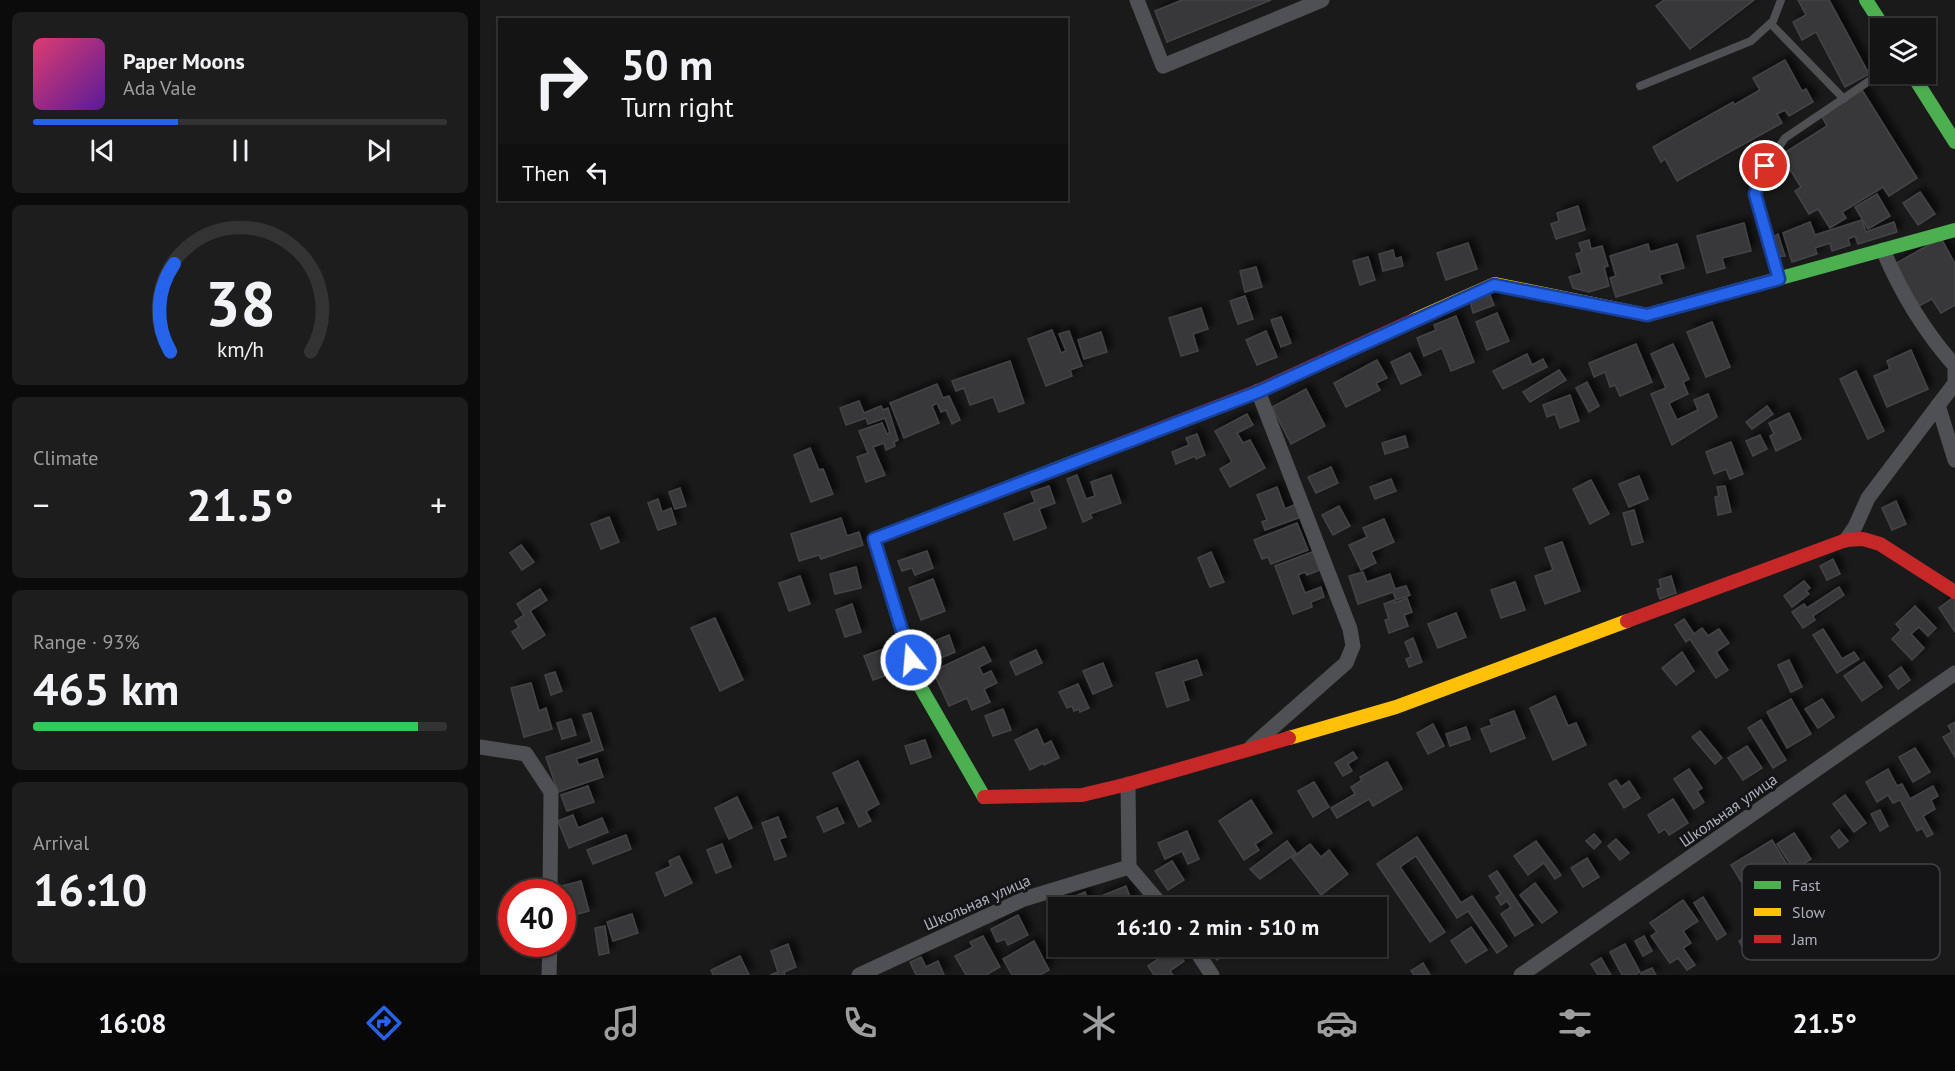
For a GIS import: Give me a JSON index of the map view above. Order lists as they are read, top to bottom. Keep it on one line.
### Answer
{"streets":{"street":["Школьная улица"]},"legend":["Fast","Slow","Jam"],"page":{"turn":["50 m","Turn right"],"song":["Paper Moons","Ada Vale"],"then":"Then","tile":["Climate",["Range · 93%","465 km"],["Arrival","16:10"]],"heat":["−","21.5°","+"],"limit":"40","trip":"16:10 · 2 min · 510 m","tabs":["16:08","21.5°"],"gauge":["38","km/h"]}}
